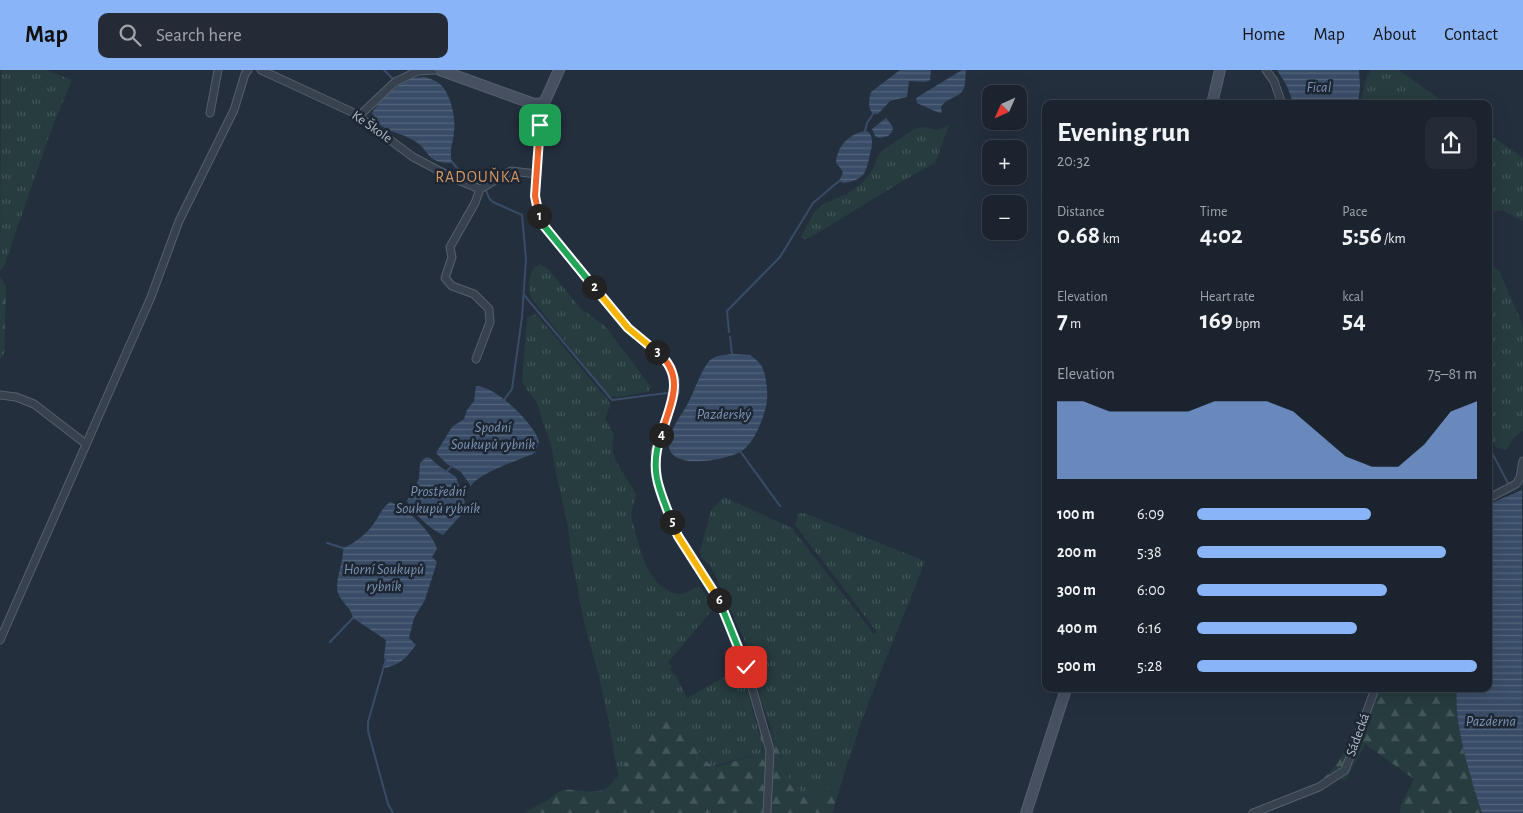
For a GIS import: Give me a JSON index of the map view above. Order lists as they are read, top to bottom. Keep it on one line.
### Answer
{"streets":{"street":["Ke Škole","Sádecká"]},"districts":["RADOUŇKA"],"water":["Fical","Pazderský","Spodní Soukupů rybník","Prostřední Soukupů rybník","Horní Soukupů rybník","Pazderna"],"north":"bottom left","page":{"header":"Map","search":"Search here","nav":["Home","Map","About","Contact"],"map_buttons":["+","−"],"heading":["Evening run","20:32"],"stats":[["Distance","0.68 km"],["Time","4:02"],["Pace","5:56 /km"],["Elevation","7 m"],["Heart rate","169 bpm"],["kcal","54"]],"pins":["1","2","3","4","5","6"],"chart":["Elevation","75–81 m"],"list":[{"name":"100 m","note":"6:09"},{"name":"200 m","note":"5:38"},{"name":"300 m","note":"6:00"},{"name":"400 m","note":"6:16"},{"name":"500 m","note":"5:28"}]}}
